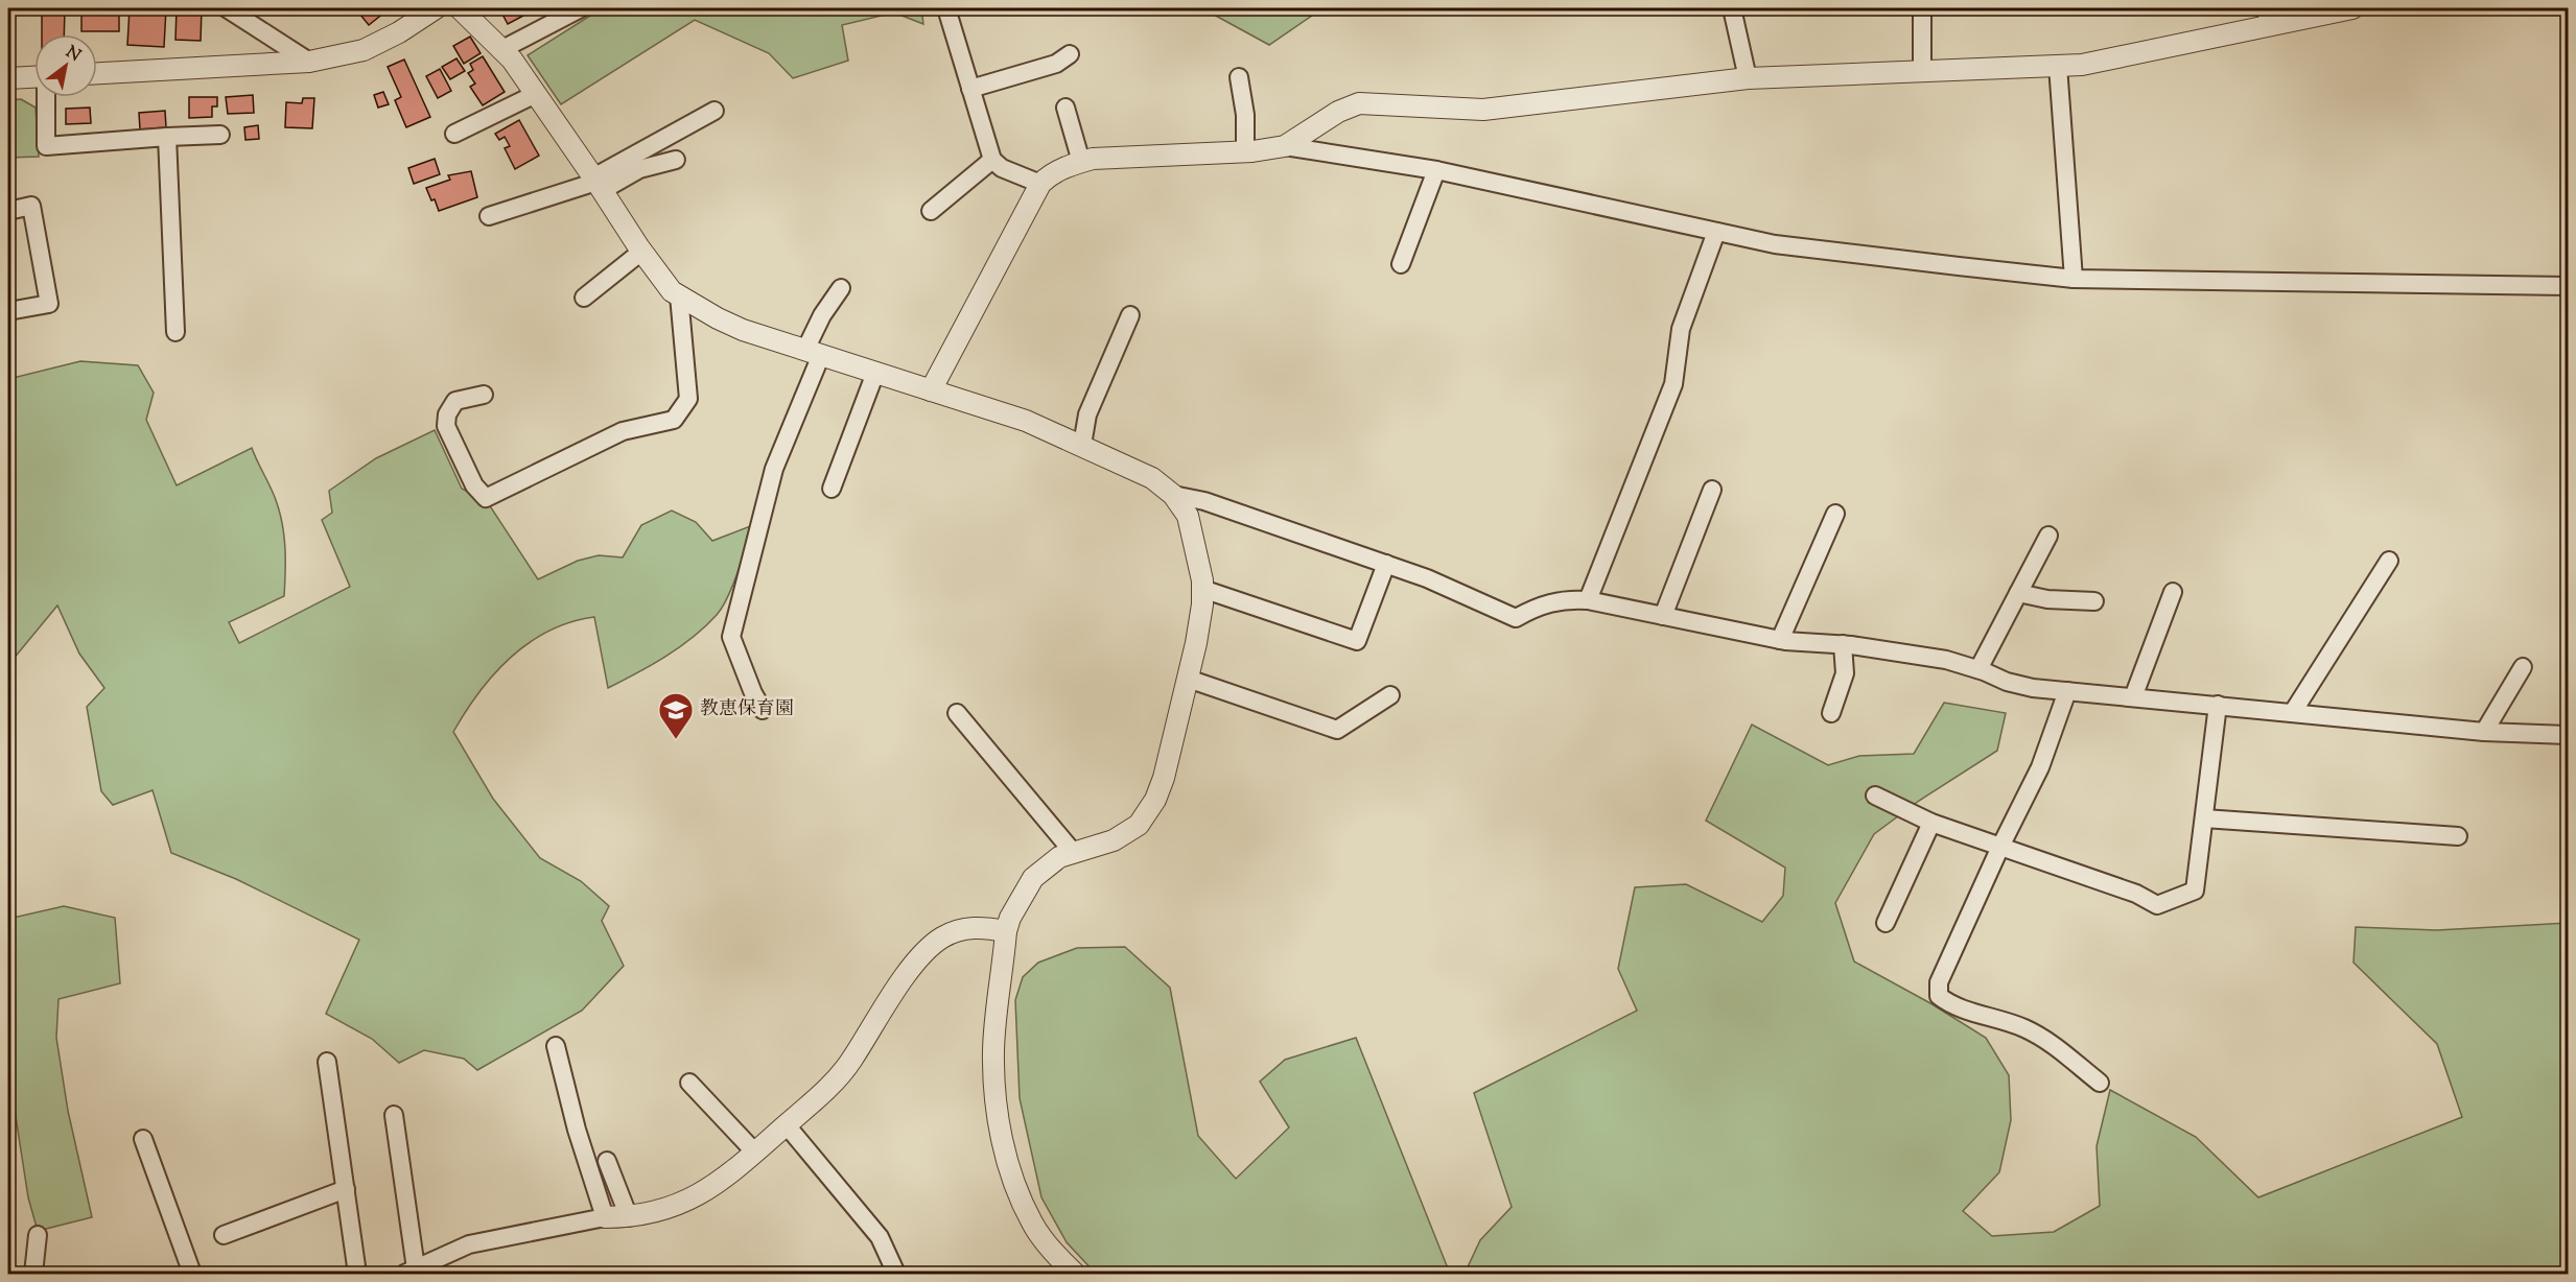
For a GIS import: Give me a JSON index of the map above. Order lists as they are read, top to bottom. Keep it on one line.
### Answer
{"places":{"school or university":["教恵保育園"]},"north":"top right"}
